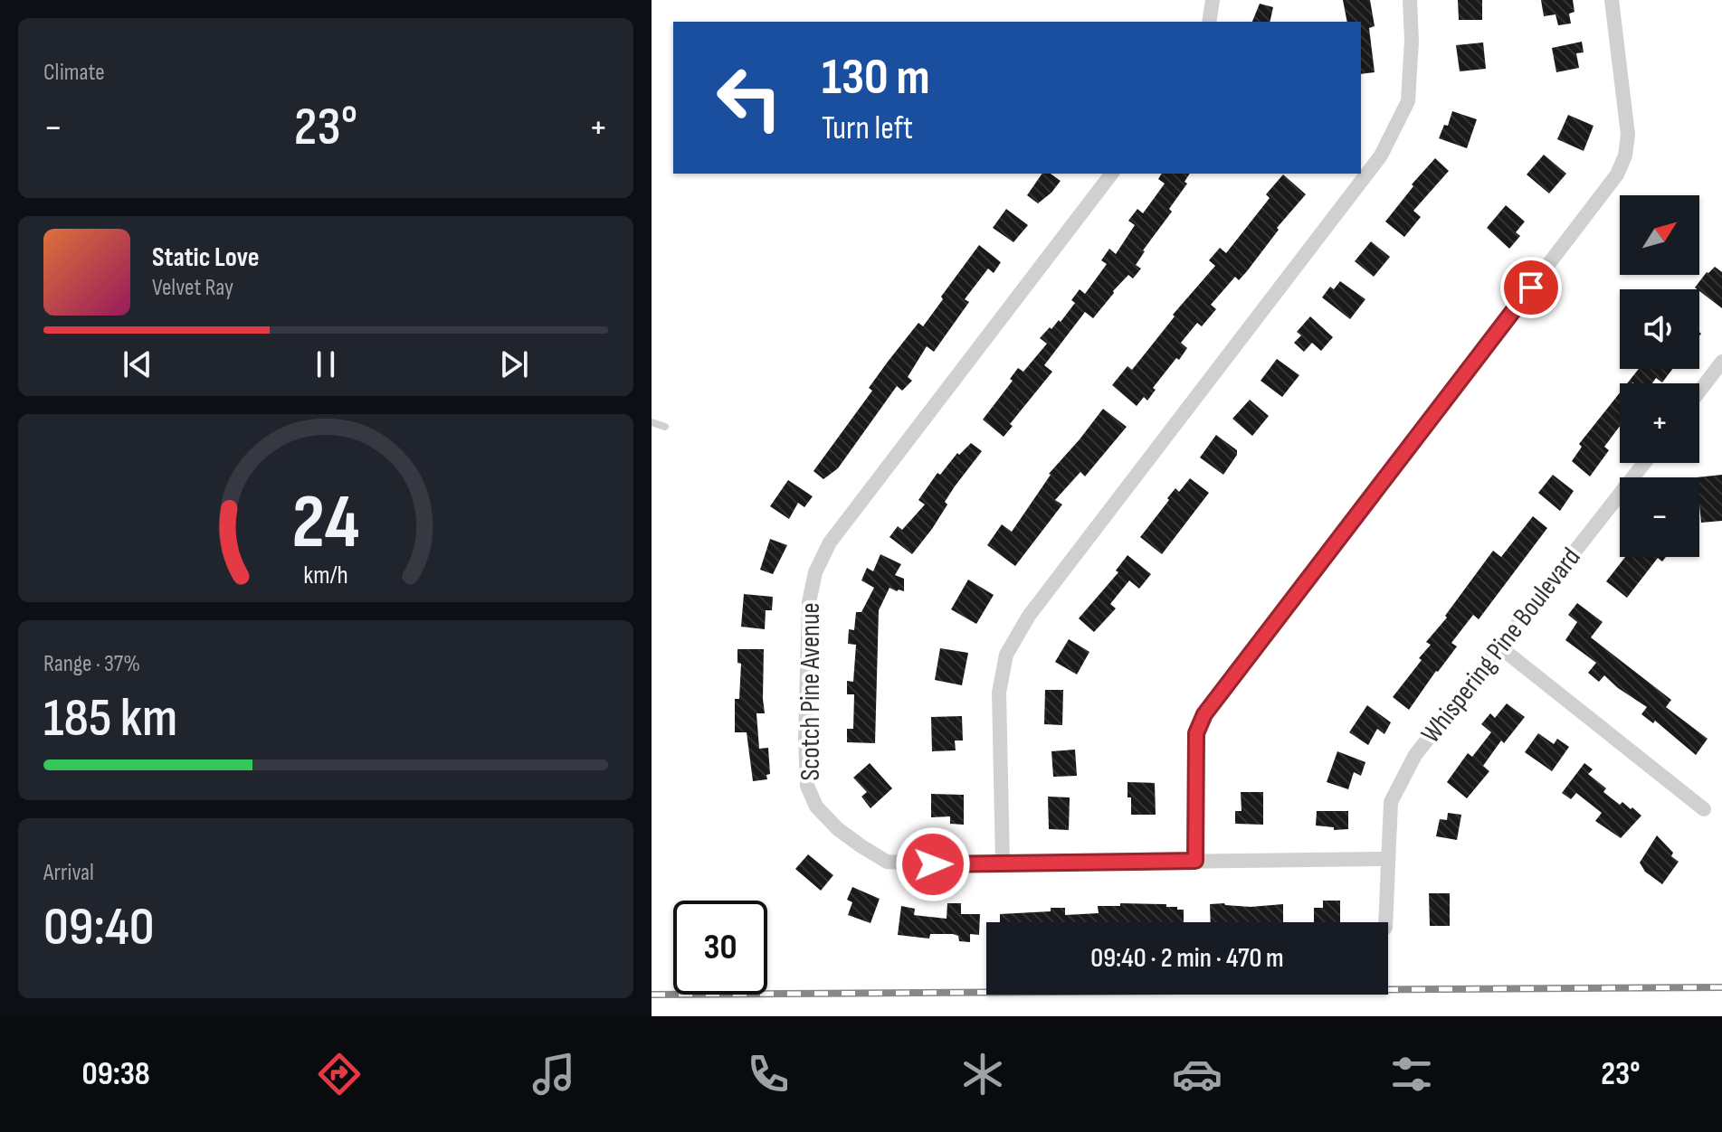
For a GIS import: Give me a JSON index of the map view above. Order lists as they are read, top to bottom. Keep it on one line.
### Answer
{"streets":{"street":["Whispering Pine Boulevard","Scotch Pine Avenue"]},"crossings":[["Whispering Pine Boulevard","Scotch Pine Avenue"]],"north":"top right","page":{"tile":["Climate",["Range · 37%","185 km"],["Arrival","09:40"]],"turn":["130 m","Turn left"],"heat":["−","23°","+"],"map_buttons":["+","−"],"song":["Static Love","Velvet Ray"],"limit":"30","trip":"09:40 · 2 min · 470 m","tabs":["09:38","23°"],"gauge":["24","km/h"]}}
